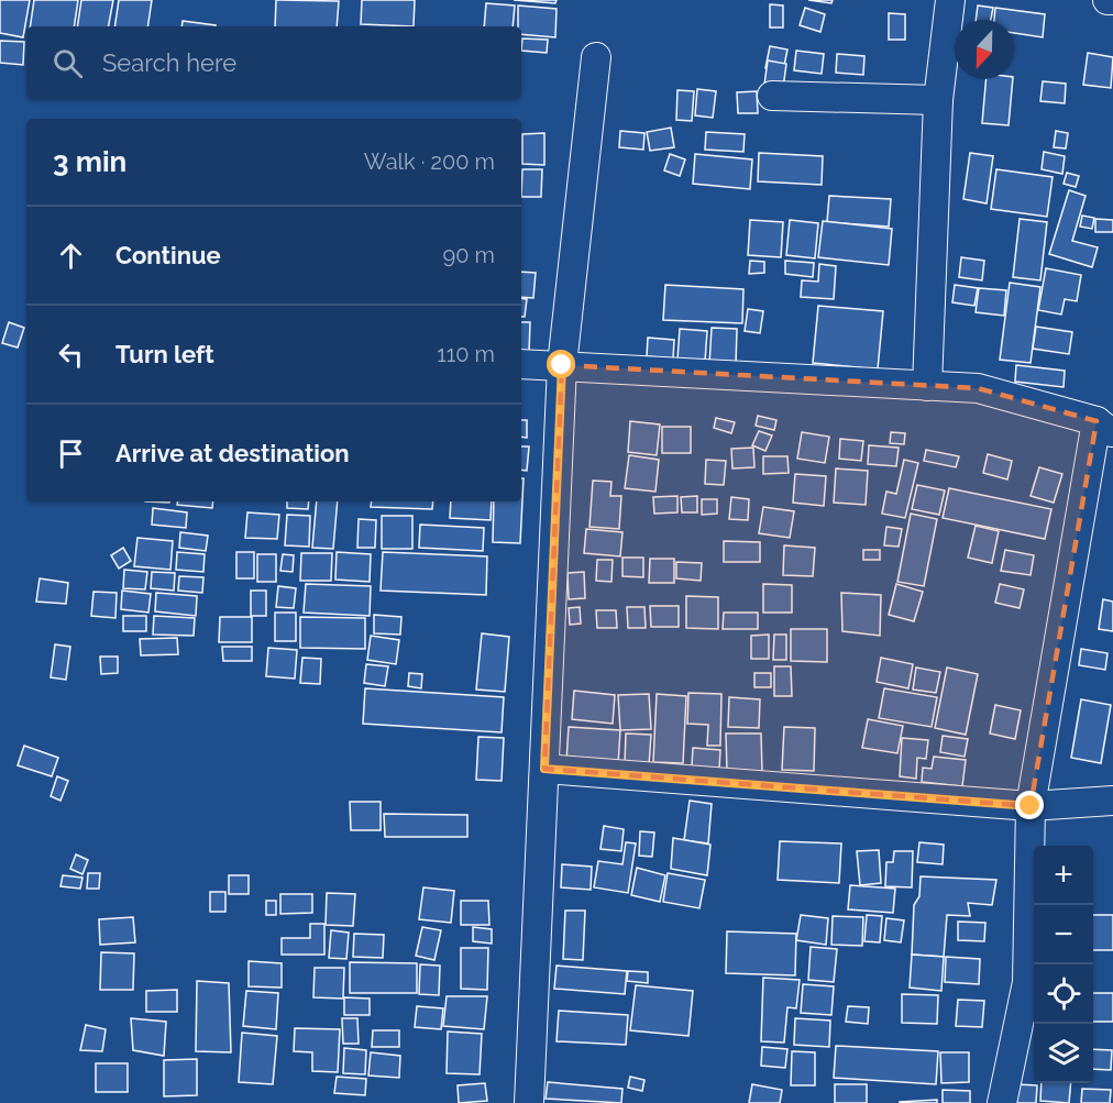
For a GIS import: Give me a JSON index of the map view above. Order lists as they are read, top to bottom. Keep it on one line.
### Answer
{"north":"bottom","page":{"search":"Search here","heading":["3 min","Walk · 200 m"],"list":[["Continue","90 m"],["Turn left","110 m"],"Arrive at destination"],"map_buttons":["+","−"]}}
